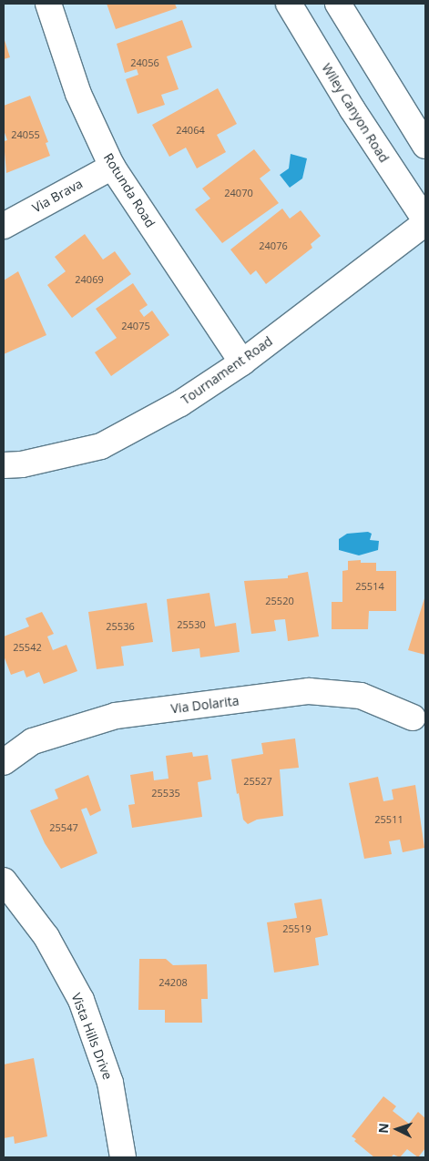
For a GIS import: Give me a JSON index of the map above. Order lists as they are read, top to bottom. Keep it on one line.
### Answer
{"streets":{"street":["Wiley Canyon Road","Rotunda Road","Via Brava","Tournament Road","Via Dolarita","Vista Hills Drive"]},"crossings":[["Wiley Canyon Road","Tournament Road"],["Rotunda Road","Via Brava"],["Rotunda Road","Tournament Road"]],"house_numbers":["24056","24064","24055","24070","24076","24069","24075","25514","25520","25530","25536","25542","25527","25535","25511","25547","25519","24208"],"north":"left"}
